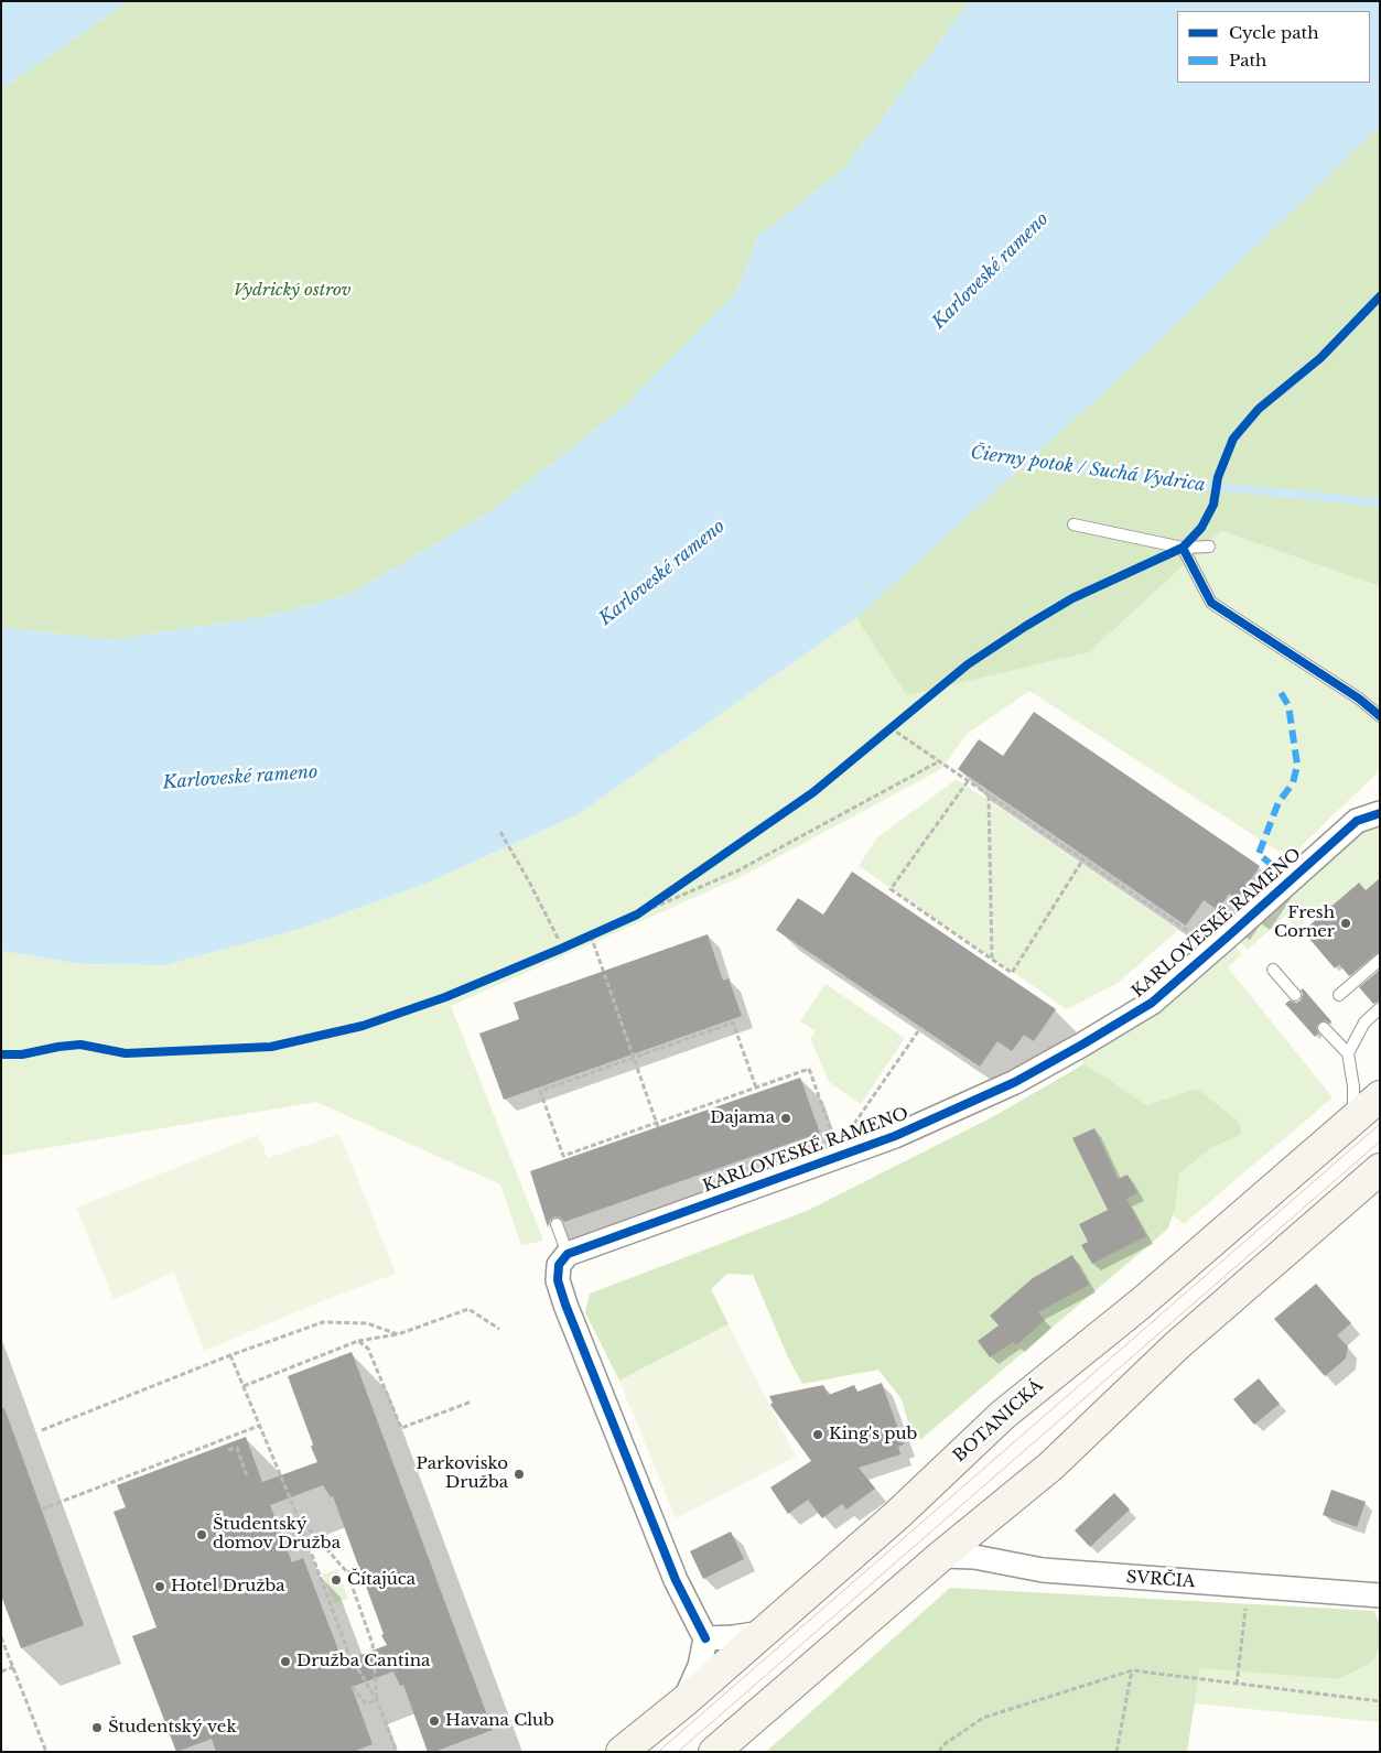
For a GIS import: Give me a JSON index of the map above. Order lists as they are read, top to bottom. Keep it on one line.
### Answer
{"streets":{"main road":["BOTANICKÁ"],"street":["KARLOVESKÉ RAMENO","SVRČIA"]},"water":["Karloveské rameno","Čierny potok / Suchá Vydrica"],"parks":["Vydrický ostrov"],"places":["Fresh Corner","Dajama","King's pub","Parkovisko Družba","Študentský domov Družba","Čítajúca","Hotel Družba","Družba Cantina","Havana Club","Študentský vek"],"legend":["Cycle path","Path"]}
